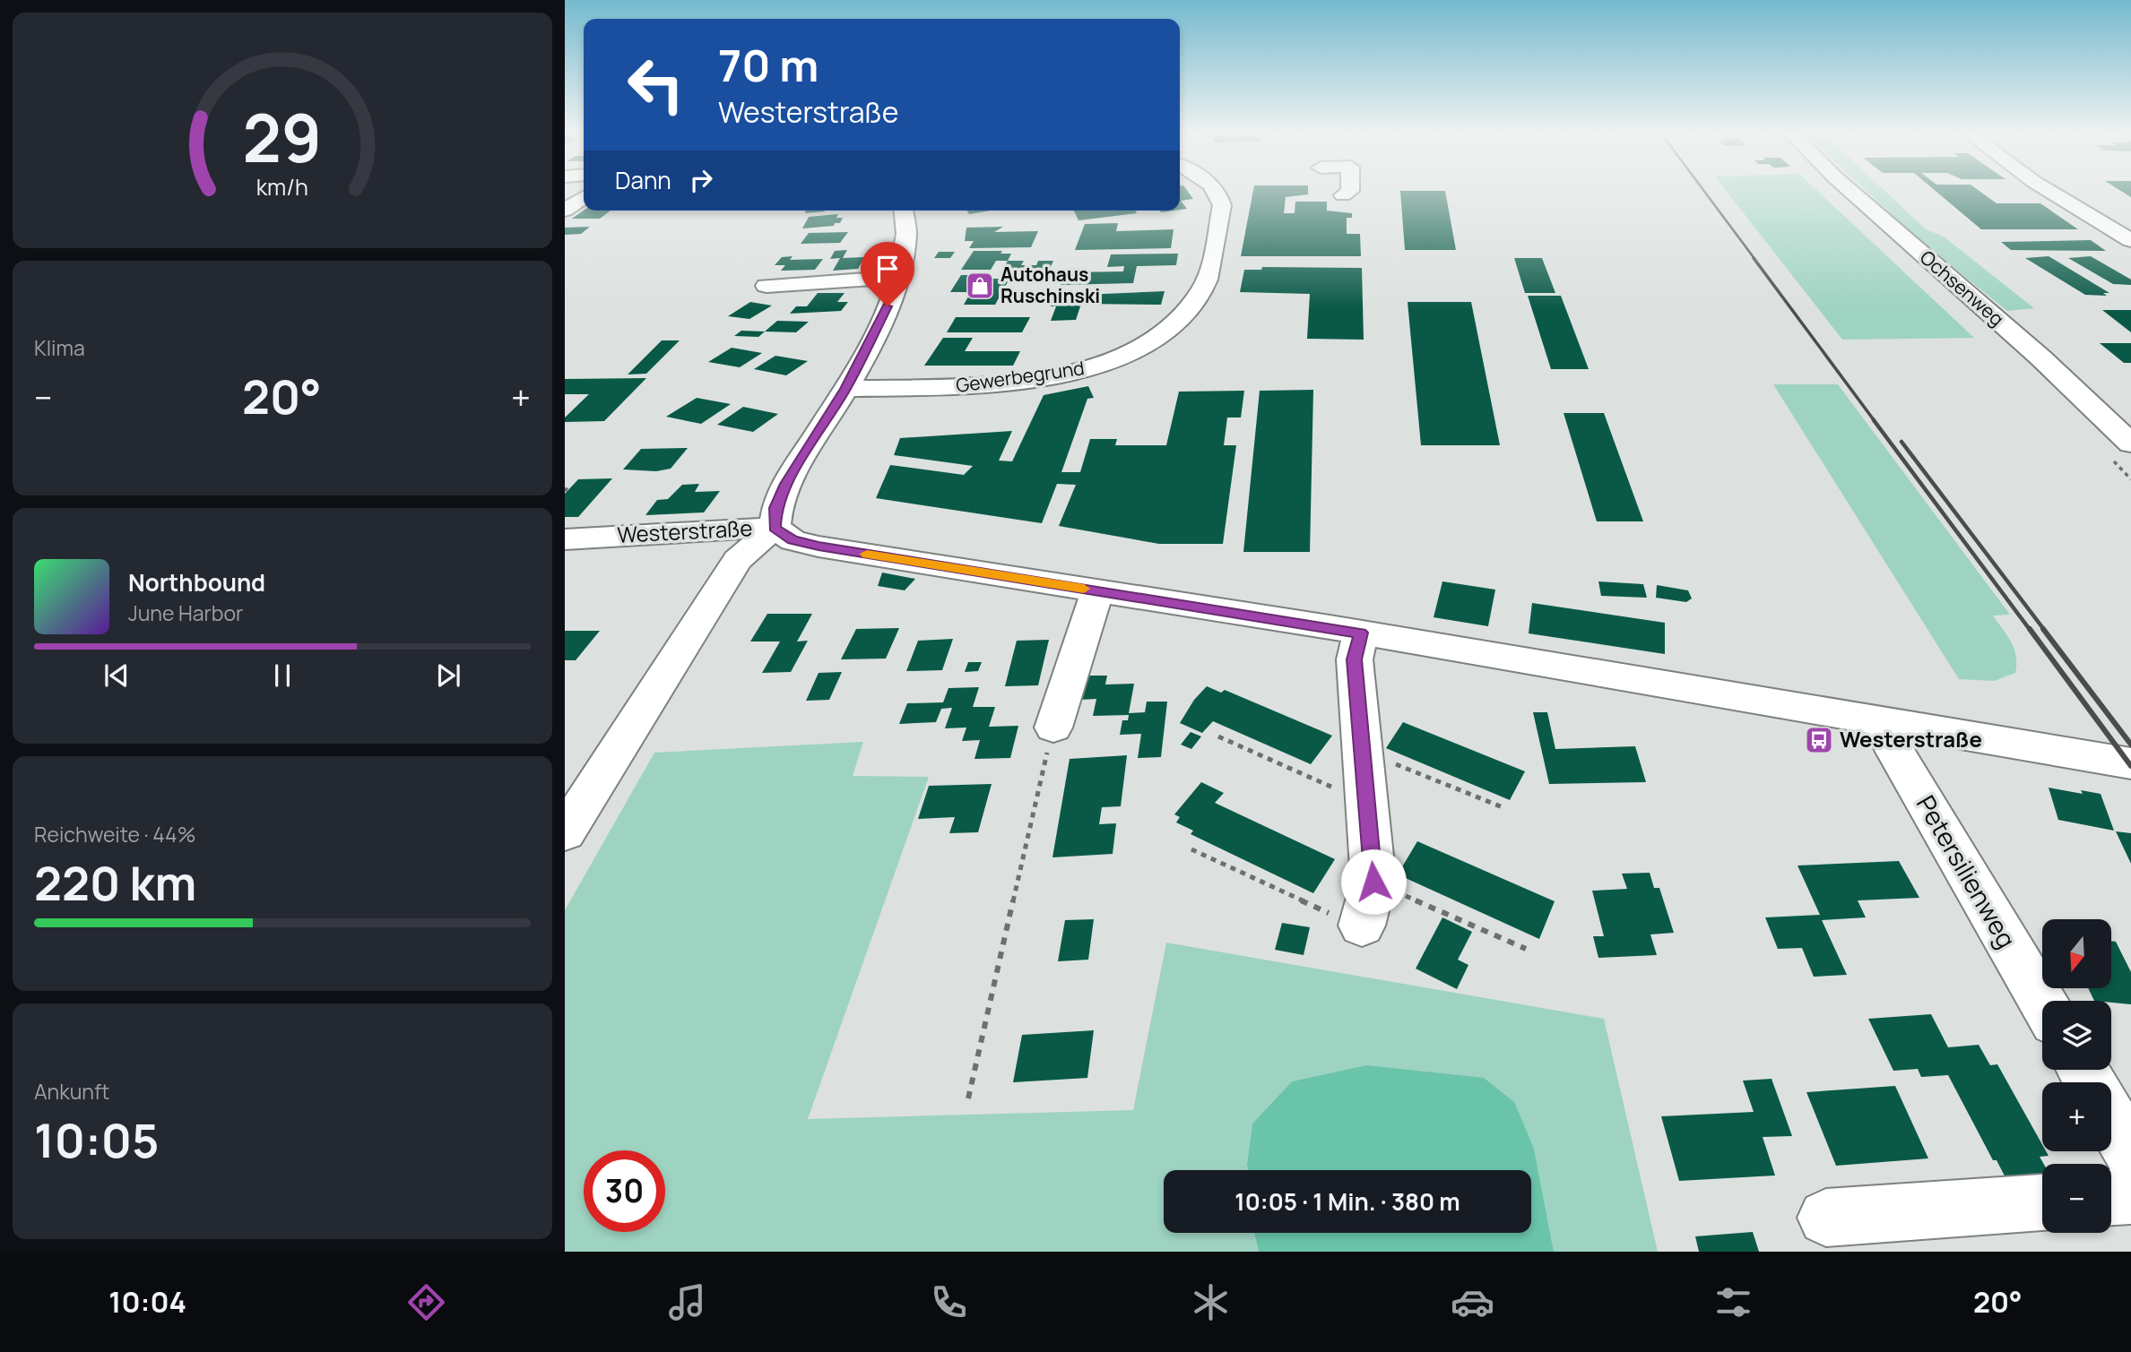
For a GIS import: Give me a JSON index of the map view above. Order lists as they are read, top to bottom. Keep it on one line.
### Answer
{"streets":{"street":["Ochsenweg","Gewerbegrund","Westerstraße","Petersilienweg"]},"crossings":[["Westerstraße","Petersilienweg"]],"places":{"shop":["Autohaus Ruschinski"],"bus stop":["Westerstraße"]},"north":"bottom","page":{"turn":["70 m","Westerstraße"],"then":"Dann","tile":["Klima",["Reichweite · 44%","220 km"],["Ankunft","10:05"]],"heat":["−","20°","+"],"song":["Northbound","June Harbor"],"map_buttons":["+","−"],"limit":"30","trip":"10:05 · 1 Min. · 380 m","tabs":["10:04","20°"],"gauge":["29","km/h"]}}
